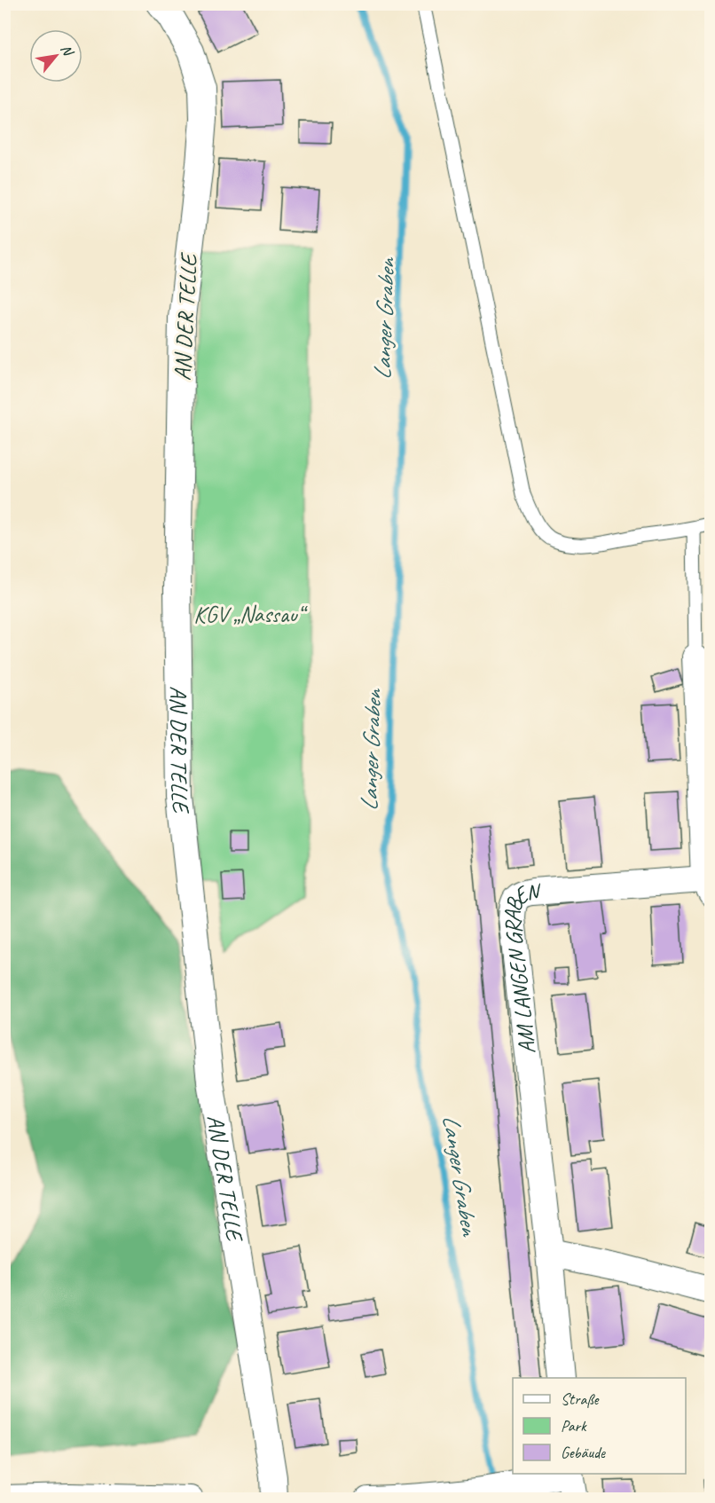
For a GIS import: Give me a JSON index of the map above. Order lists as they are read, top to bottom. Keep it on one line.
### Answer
{"streets":{"street":["AN DER TELLE","AM LANGEN GRABEN"]},"water":["Langer Graben"],"parks":["KGV „Nassau“"],"legend":["Straße","Park","Gebäude"],"north":"top right"}
